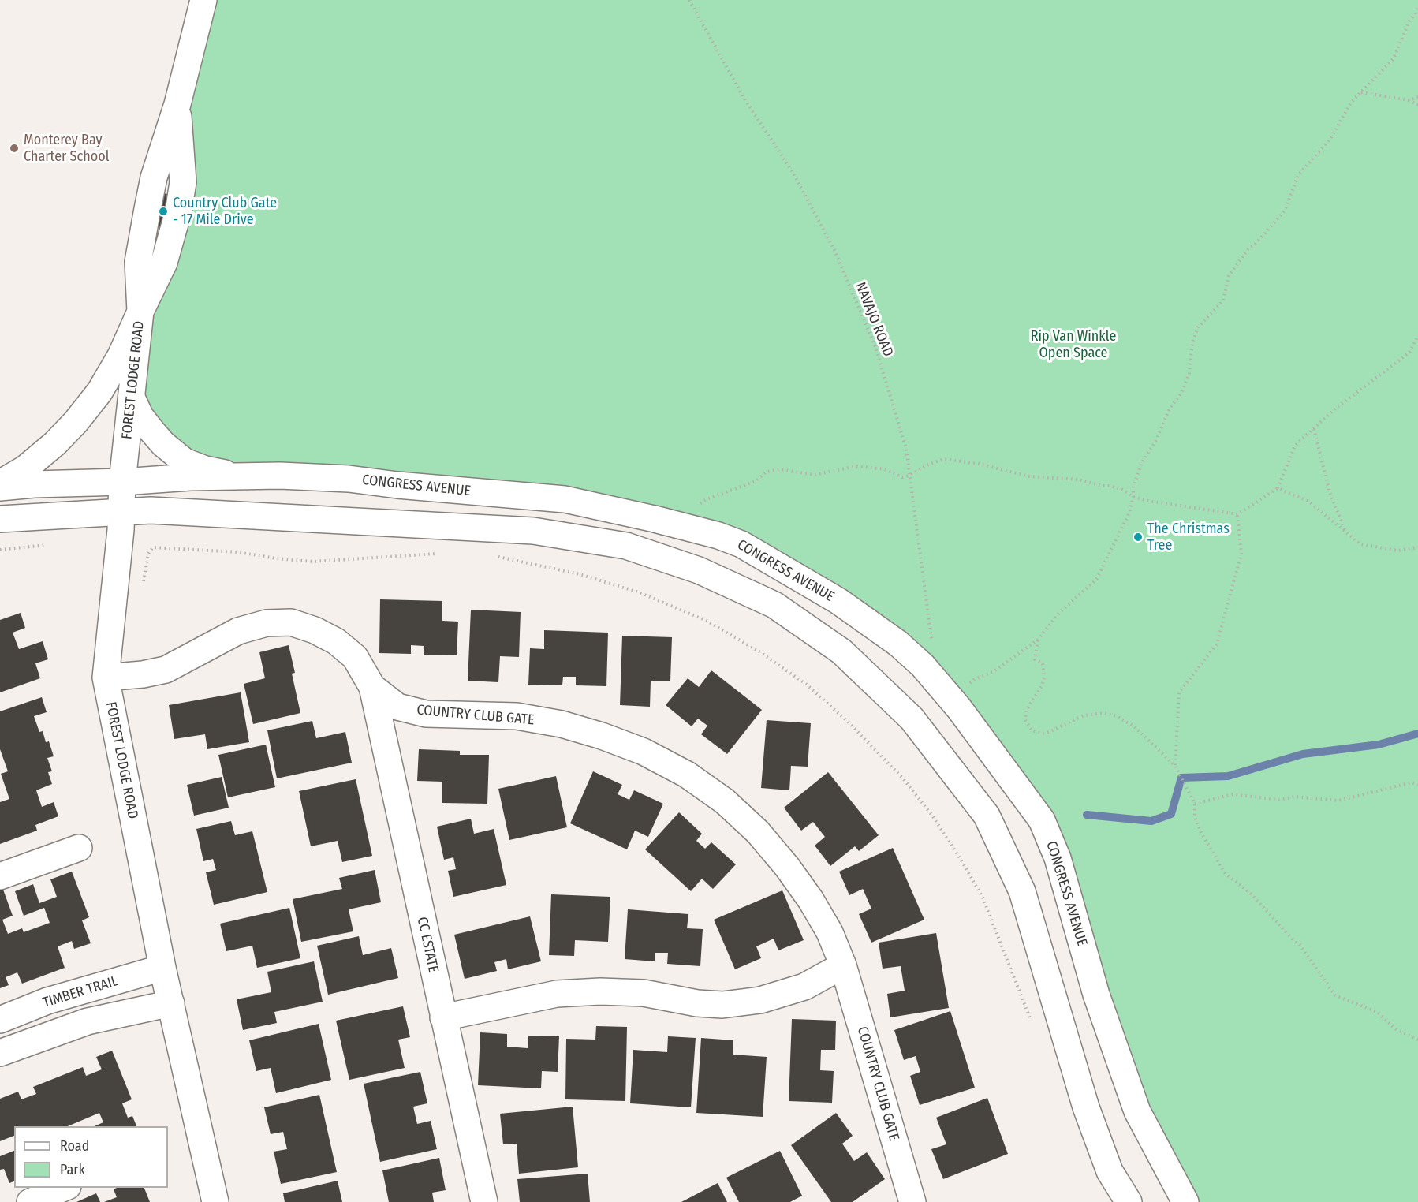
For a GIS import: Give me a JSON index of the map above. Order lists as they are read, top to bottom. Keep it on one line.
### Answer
{"streets":{"street":["FOREST LODGE ROAD","CONGRESS AVENUE","COUNTRY CLUB GATE","CC ESTATE","TIMBER TRAIL"],"path":["NAVAJO ROAD"]},"crossings":[["NAVAJO ROAD","CONGRESS AVENUE"],["FOREST LODGE ROAD","CONGRESS AVENUE"],["FOREST LODGE ROAD","COUNTRY CLUB GATE"],["FOREST LODGE ROAD","TIMBER TRAIL"],["COUNTRY CLUB GATE","CC ESTATE"]],"parks":["Rip Van Winkle Open Space"],"places":["Monterey Bay Charter School","Country Club Gate - 17 Mile Drive","The Christmas Tree"],"legend":["Road","Park"]}
